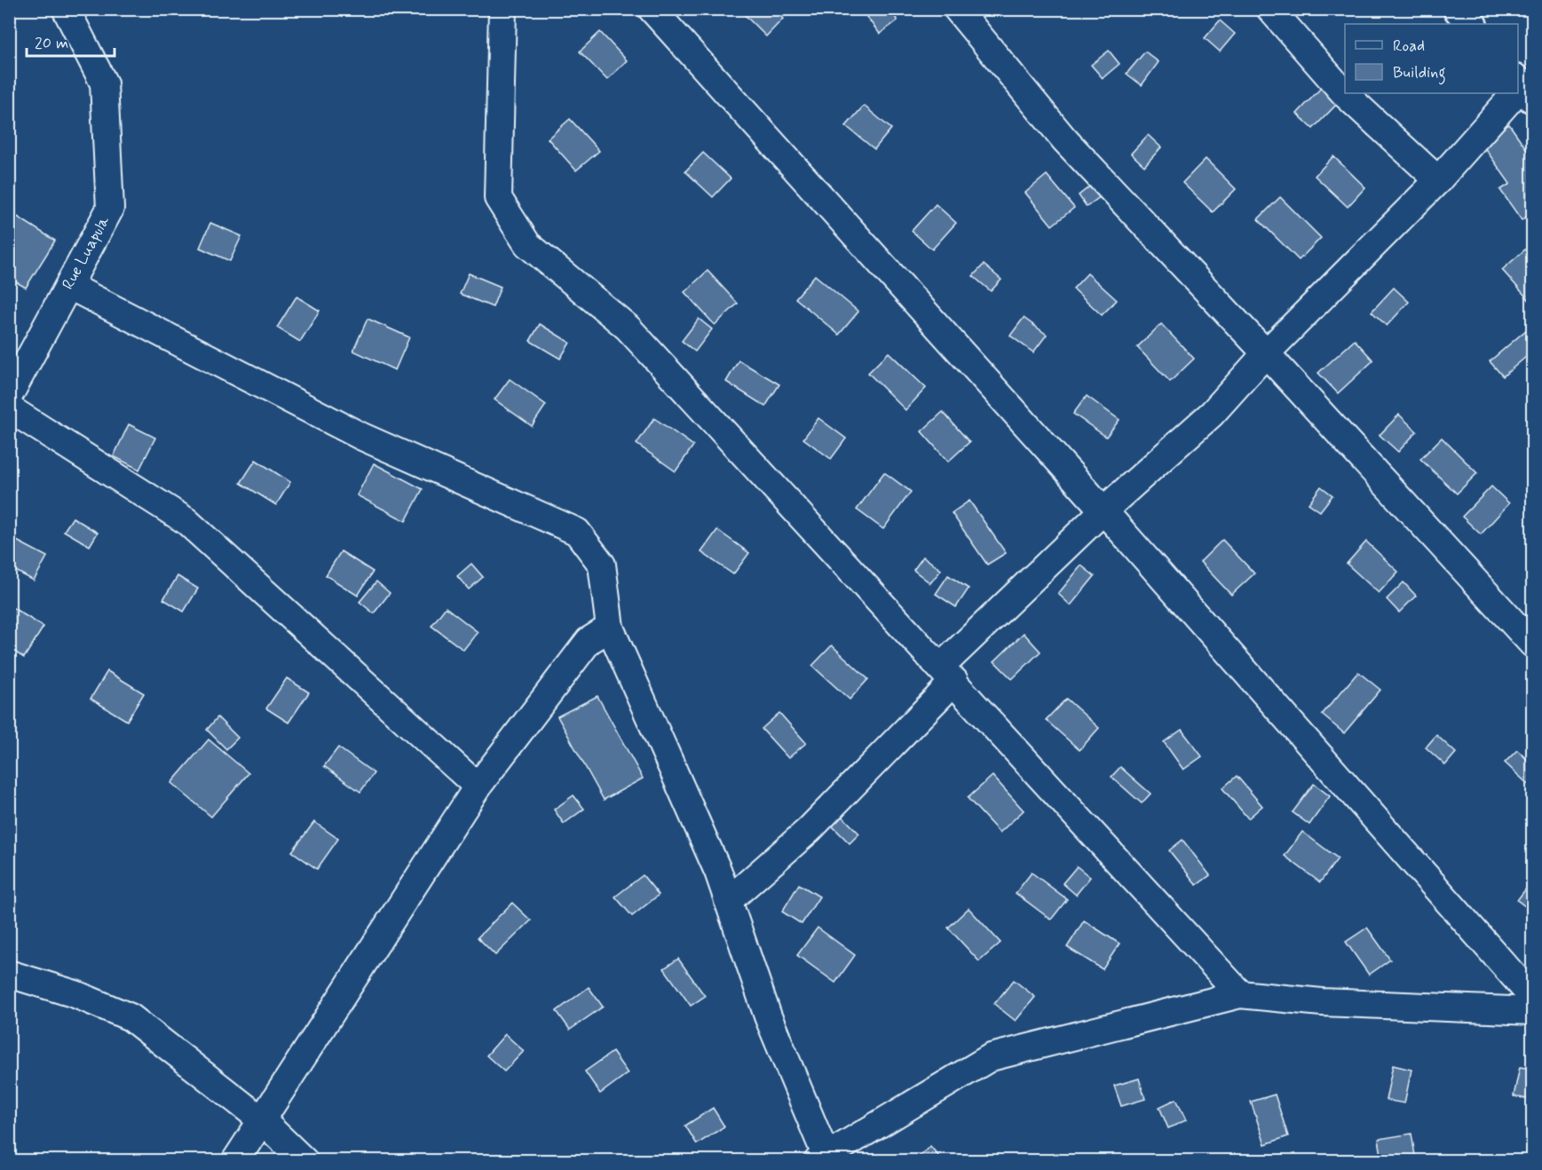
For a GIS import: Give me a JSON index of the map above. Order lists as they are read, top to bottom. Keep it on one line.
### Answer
{"streets":{"street":["Rue Luapula"]},"legend":["Road","Building"],"scale_bar":"20 m"}
